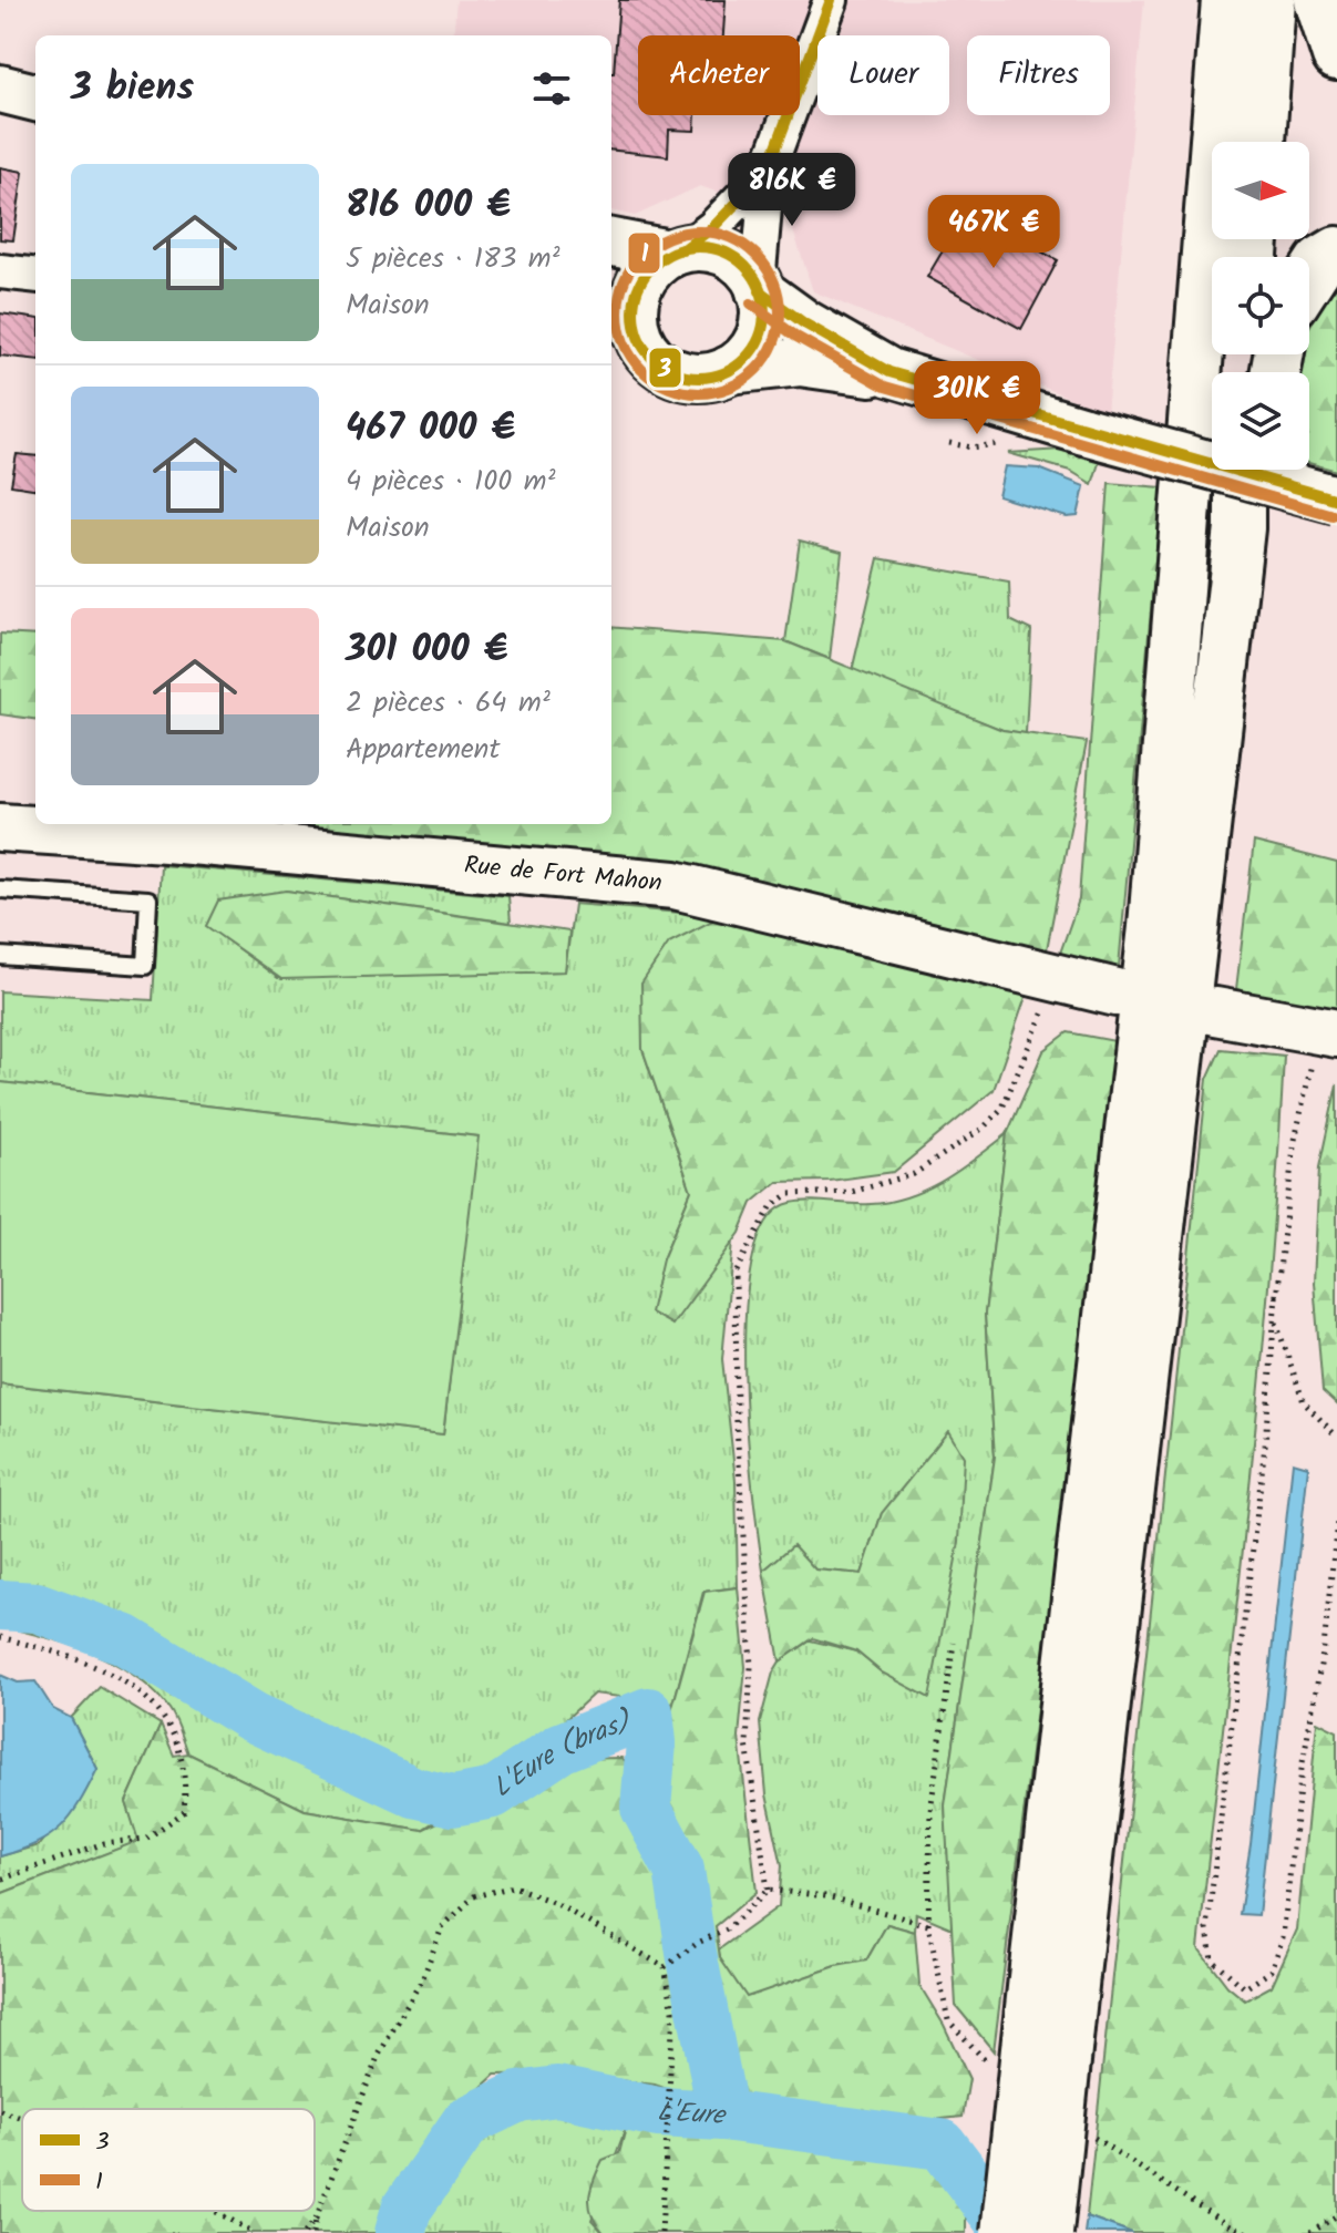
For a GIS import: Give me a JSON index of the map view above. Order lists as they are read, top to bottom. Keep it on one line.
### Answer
{"streets":{"street":["Rue de Fort Mahon"]},"water":["L'Eure (bras)","L'Eure"],"lines":["transit line 3","transit line 1"],"legend":["3","1"],"north":"right","page":{"chip":["Acheter","Louer","Filtres"],"heading":"3 biens","list":[{"name":"816 000 €","note":"5 pièces · 183 m² · Maison"},{"name":"467 000 €","note":"4 pièces · 100 m² · Maison"},{"name":"301 000 €","note":"2 pièces · 64 m² · Appartement"}],"price":["816K €","467K €","301K €"]}}
